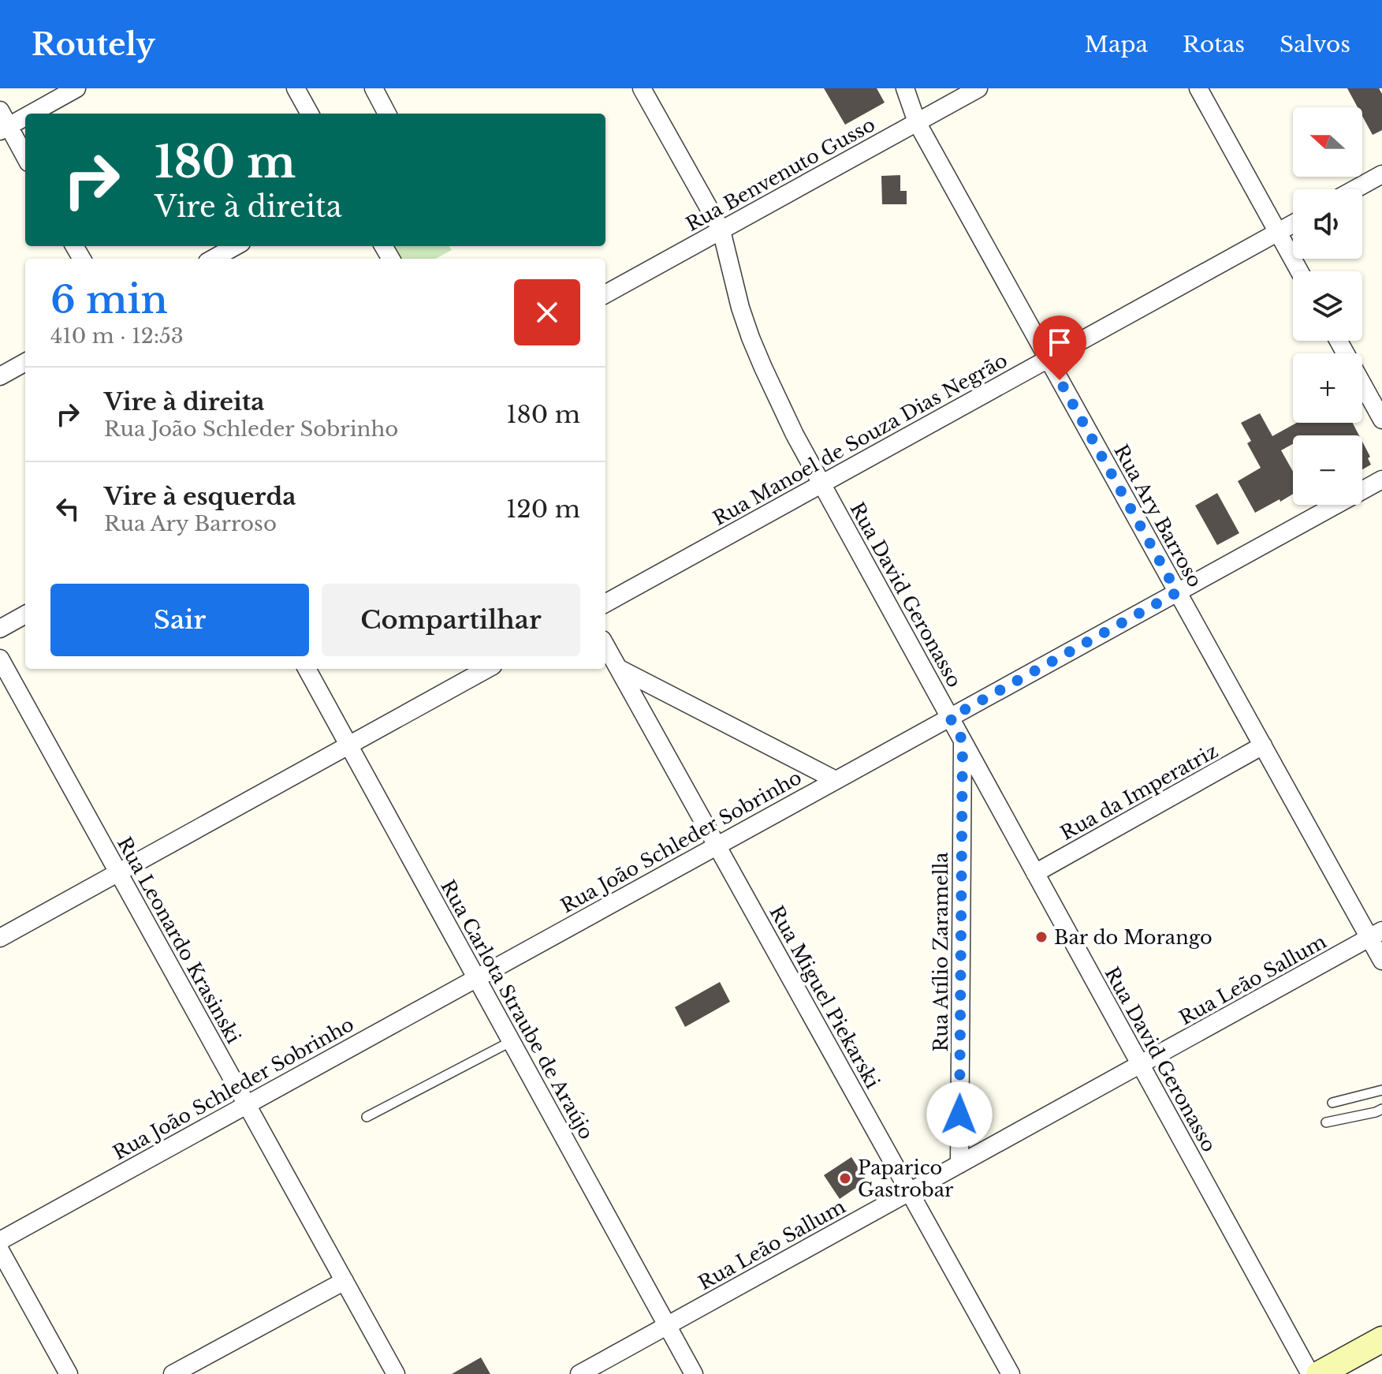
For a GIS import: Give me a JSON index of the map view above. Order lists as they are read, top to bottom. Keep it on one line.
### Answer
{"streets":{"street":["Rua Benvenuto Gusso","Rua Manoel de Souza Dias Negrão","Rua Ary Barroso","Rua David Geronasso","Rua da Imperatriz","Rua João Schleder Sobrinho","Rua Leonardo Krasinski","Rua Atílio Zaramella","Rua Leão Sallum","Rua Miguel Piekarski","Rua Carlota Straube de Araújo"]},"crossings":[["Rua Benvenuto Gusso","Rua Ary Barroso"],["Rua Benvenuto Gusso","Rua David Geronasso"],["Rua Manoel de Souza Dias Negrão","Rua Ary Barroso"],["Rua Manoel de Souza Dias Negrão","Rua David Geronasso"],["Rua Ary Barroso","Rua da Imperatriz"],["Rua Ary Barroso","Rua João Schleder Sobrinho"],["Rua Ary Barroso","Rua Leão Sallum"],["Rua David Geronasso","Rua da Imperatriz"],["Rua David Geronasso","Rua João Schleder Sobrinho"],["Rua David Geronasso","Rua Atílio Zaramella"],["Rua David Geronasso","Rua Leão Sallum"],["Rua João Schleder Sobrinho","Rua Leonardo Krasinski"],["Rua João Schleder Sobrinho","Rua Miguel Piekarski"],["Rua João Schleder Sobrinho","Rua Carlota Straube de Araújo"],["Rua Atílio Zaramella","Rua Leão Sallum"],["Rua Leão Sallum","Rua Miguel Piekarski"],["Rua Leão Sallum","Rua Carlota Straube de Araújo"]],"places":["Bar do Morango","Paparico Gastrobar"],"north":"left","page":{"header":"Routely","nav":["Mapa","Rotas","Salvos"],"map_buttons":["+","−"],"turn":["180 m","Vire à direita"],"heading":["6 min","410 m · 12:53"],"list":[{"name":"Vire à direita","note":"Rua João Schleder Sobrinho","value":"180 m"},{"name":"Vire à esquerda","note":"Rua Ary Barroso","value":"120 m"}],"buttons":["Sair","Compartilhar"]}}
